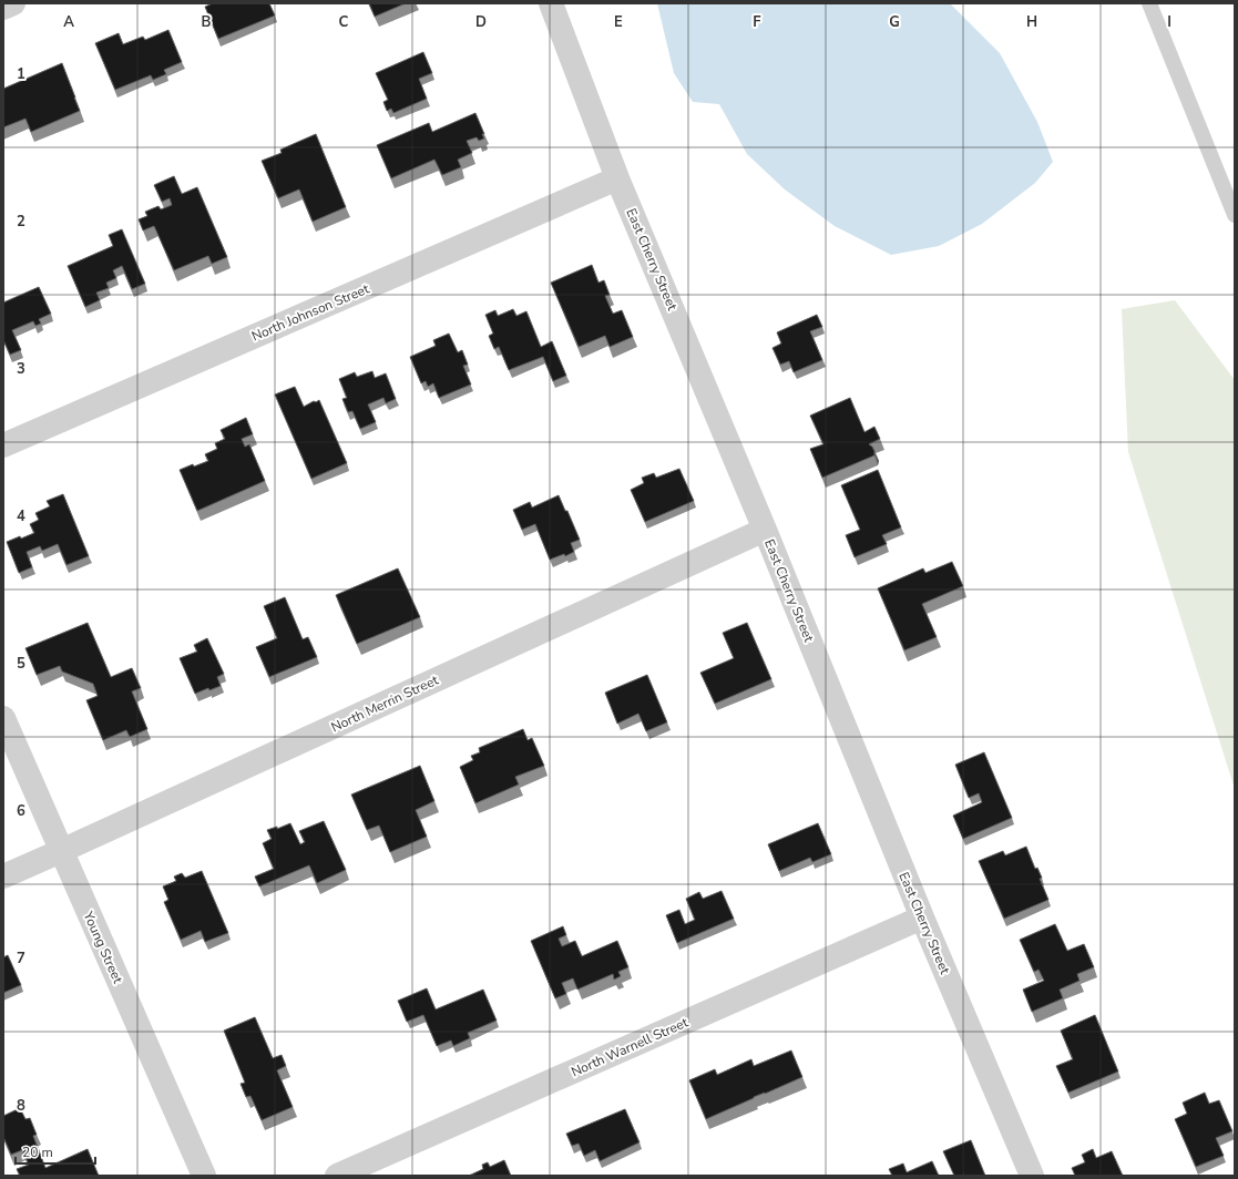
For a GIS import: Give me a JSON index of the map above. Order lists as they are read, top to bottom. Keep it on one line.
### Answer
{"streets":{"street":["East Cherry Street","North Johnson Street","North Merrin Street","Young Street","North Warnell Street"]},"crossings":[["East Cherry Street","North Johnson Street"],["East Cherry Street","North Merrin Street"],["East Cherry Street","North Warnell Street"],["North Merrin Street","Young Street"]],"scale_bar":"20 m","grid":{"columns":["A","B","C","D","E","F","G","H","I"],"rows":["1","2","3","4","5","6","7","8"]}}
